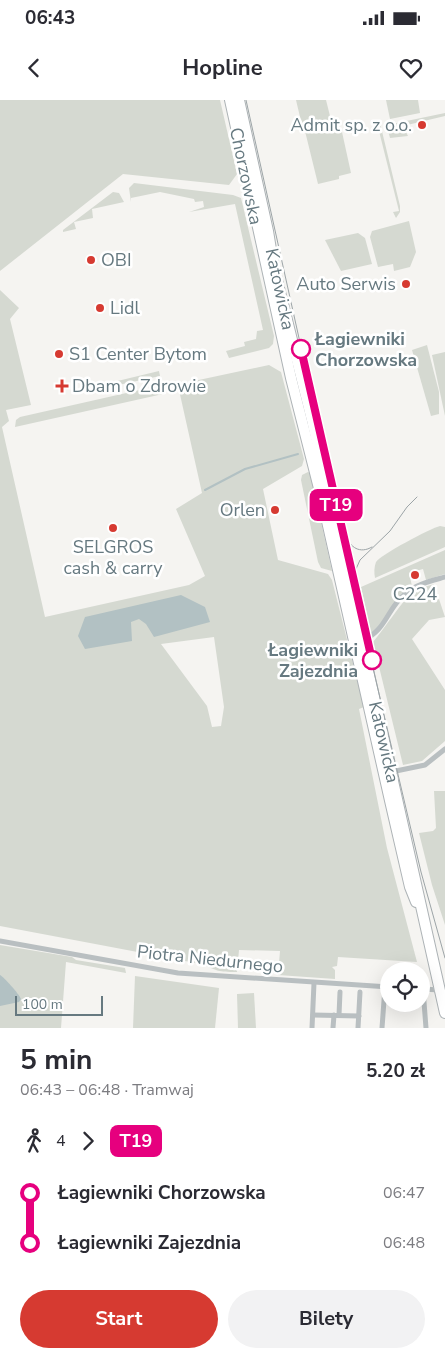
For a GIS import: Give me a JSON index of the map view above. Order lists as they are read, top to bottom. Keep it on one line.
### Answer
{"streets":{"main road":["Chorzowska","Katowicka"],"street":["Piotra Niedurnego"]},"crossings":[["Chorzowska","Katowicka"]],"places":{"other":["Admit sp. z o.o.","OBI","Auto Serwis","Lidl","Łagiewniki Chorzowska","S1 Center Bytom","Orlen","SELGROS cash & carry","C224","Łagiewniki Zajezdnia"],"health":["Dbam o Zdrowie"]},"lines":["tram line T19"],"scale_bar":"100 m","page":{"status":"06:43","header":"Hopline","on_map":"T19","scale":"100 m","heading":["5 min","06:43 – 06:48 · Tramwaj","5.20 zł"],"legs":["4","T19"],"list":[{"name":"Łagiewniki Chorzowska","value":"06:47"},{"name":"Łagiewniki Zajezdnia","value":"06:48"}],"buttons":["Start","Bilety"]}}
